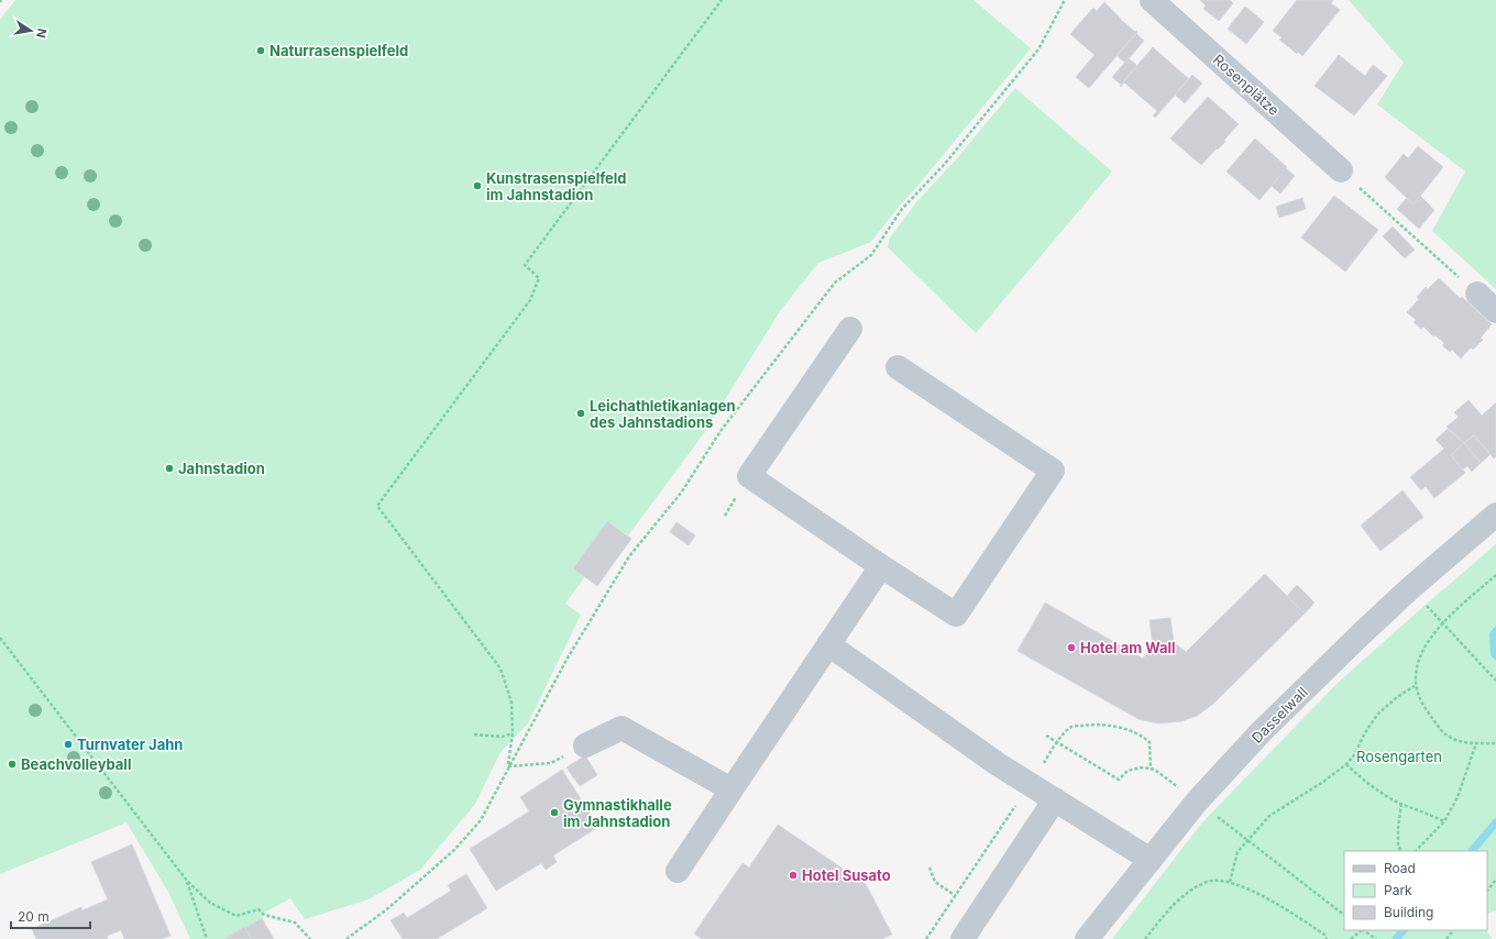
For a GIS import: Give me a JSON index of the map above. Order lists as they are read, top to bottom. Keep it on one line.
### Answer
{"streets":{"street":["Rosenplätze","Dasselwall"]},"parks":["Rosengarten"],"places":["Naturrasenspielfeld","Kunstrasenspielfeld im Jahnstadion","Leichathletikanlagen des Jahnstadions","Jahnstadion","Hotel am Wall","Turnvater Jahn","Beachvolleyball","Gymnastikhalle im Jahnstadion","Hotel Susato"],"legend":["Road","Park","Building"],"scale_bar":"20 m","north":"right"}
